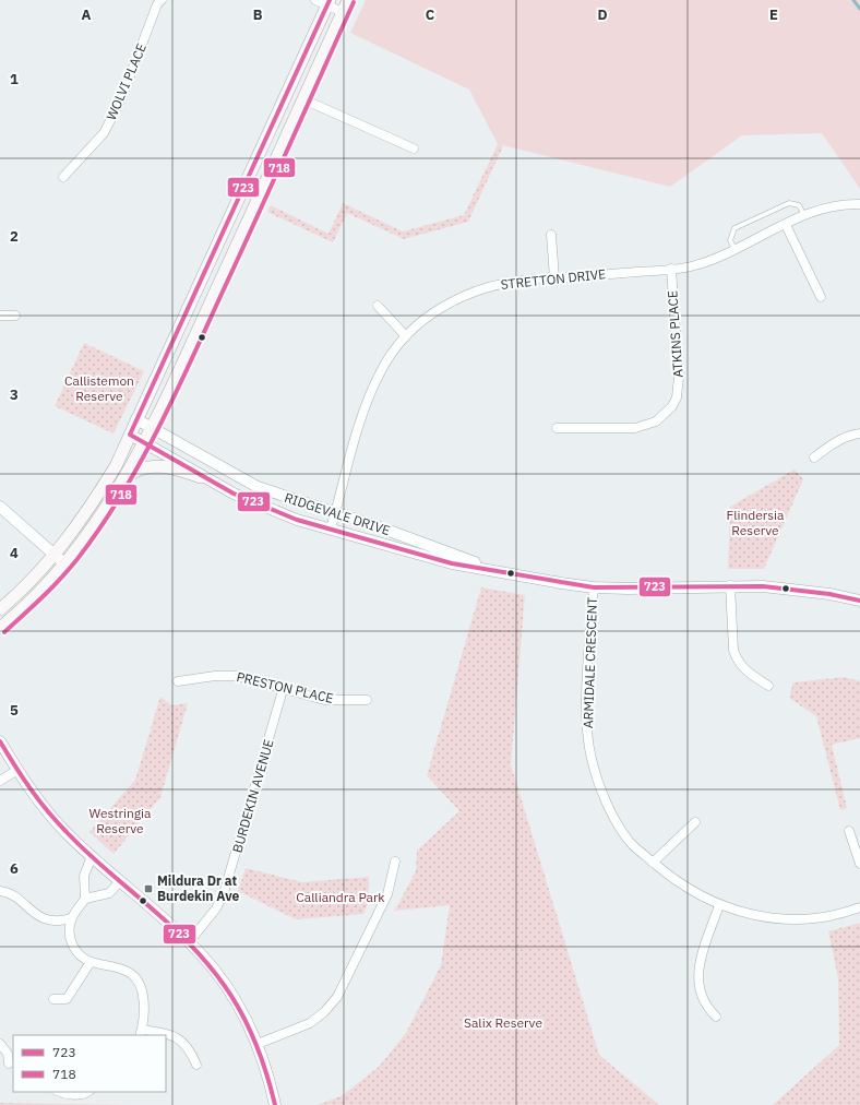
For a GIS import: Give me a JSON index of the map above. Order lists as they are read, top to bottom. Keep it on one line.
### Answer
{"streets":{"street":["WOLVI PLACE","STRETTON DRIVE","ATKINS PLACE","RIDGEVALE DRIVE","ARMIDALE CRESCENT","PRESTON PLACE","BURDEKIN AVENUE"]},"crossings":[["STRETTON DRIVE","ATKINS PLACE"],["STRETTON DRIVE","RIDGEVALE DRIVE"],["RIDGEVALE DRIVE","ARMIDALE CRESCENT"],["PRESTON PLACE","BURDEKIN AVENUE"]],"parks":["Callistemon Reserve","Flindersia Reserve","Westringia Reserve","Calliandra Park","Salix Reserve"],"places":{"transit":["Mildura Dr at Burdekin Ave"]},"lines":["transit line 723","transit line 718"],"legend":["723","718"],"grid":{"columns":["A","B","C","D","E"],"rows":["1","2","3","4","5","6"]}}
